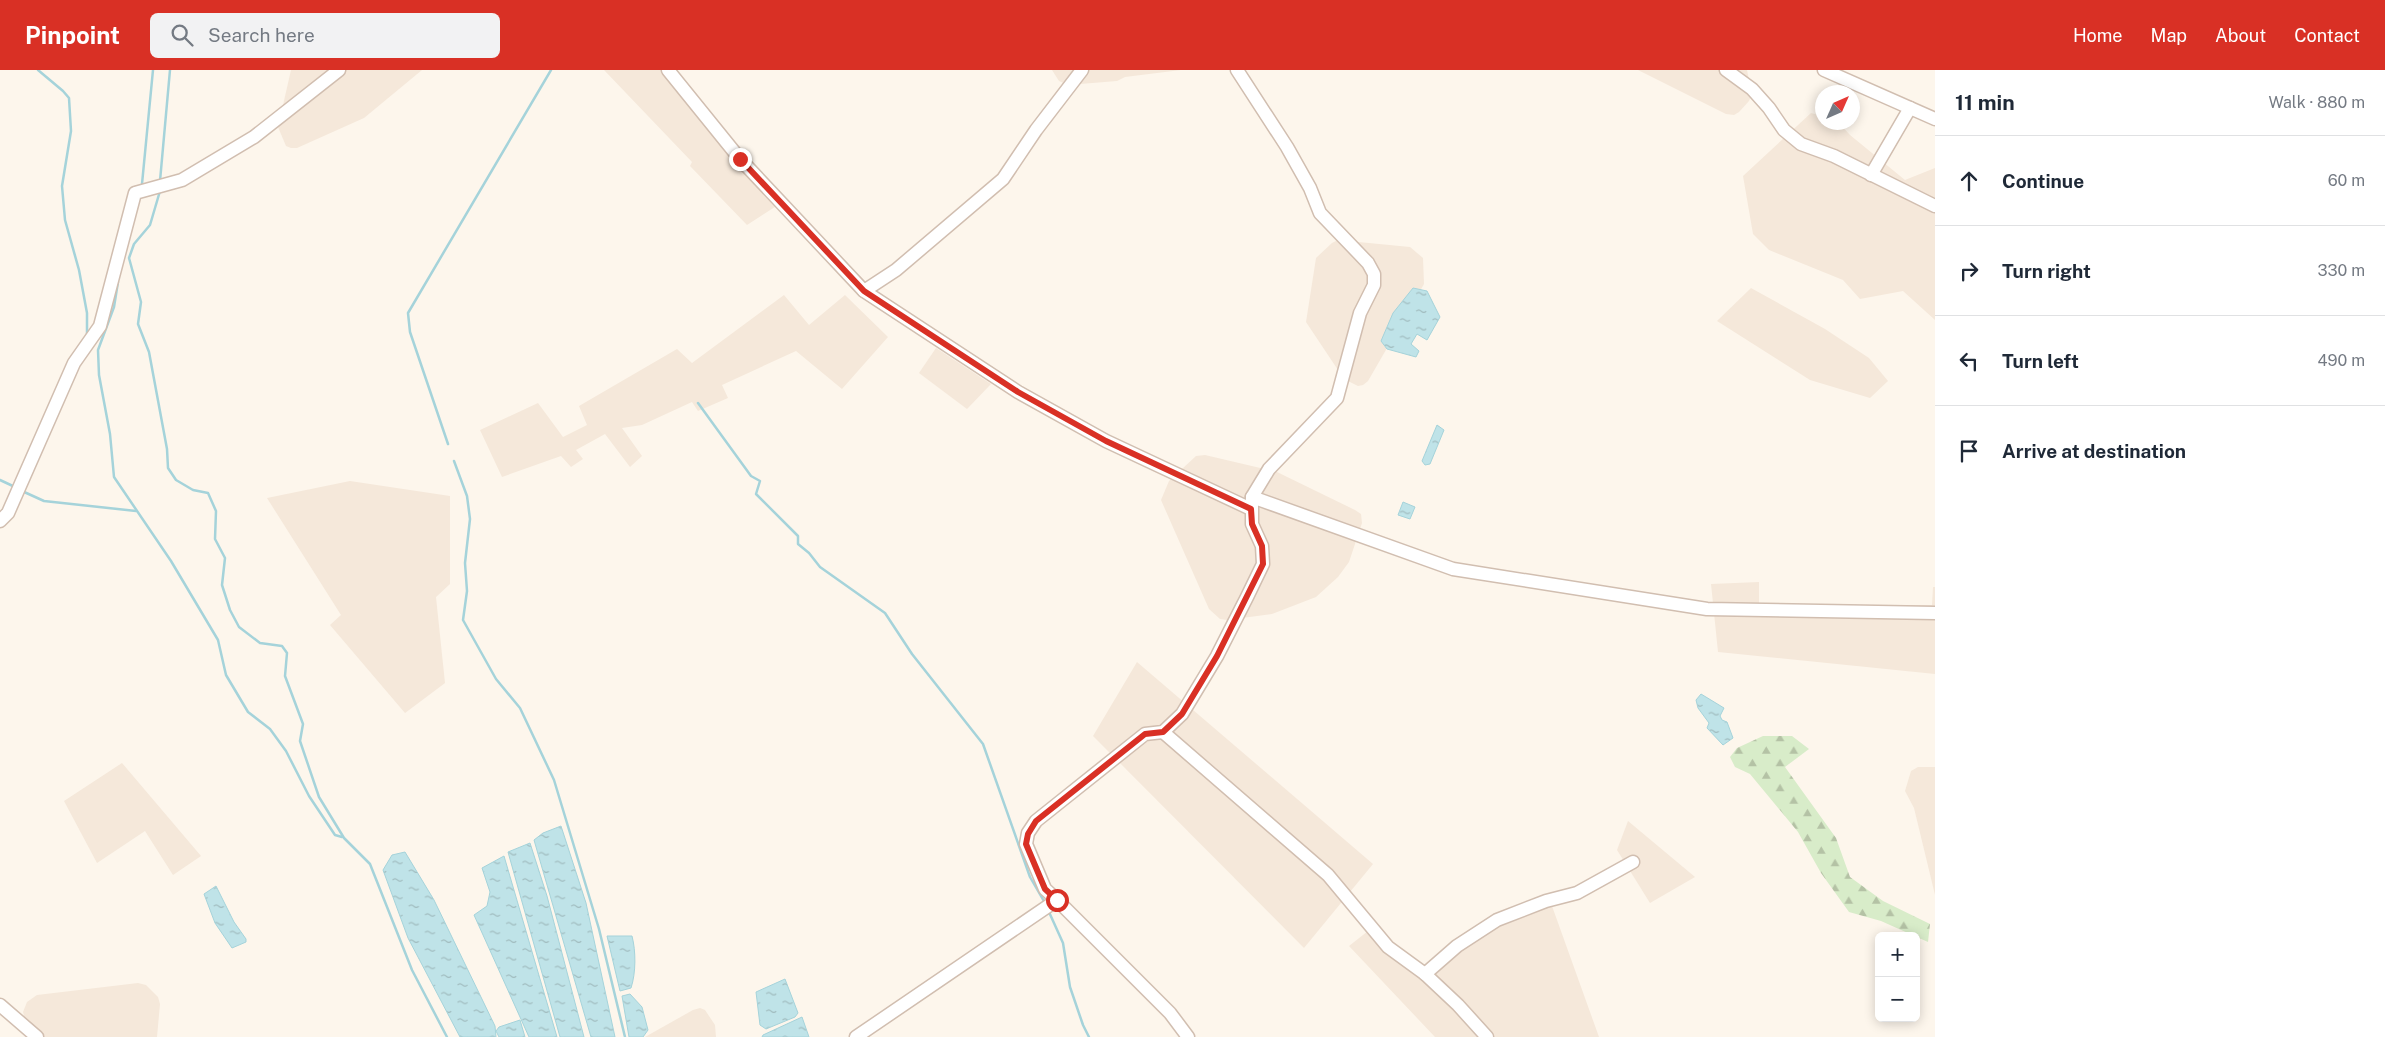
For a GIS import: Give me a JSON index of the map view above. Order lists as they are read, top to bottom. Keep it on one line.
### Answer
{"north":"top right","page":{"header":"Pinpoint","search":"Search here","nav":["Home","Map","About","Contact"],"heading":["11 min","Walk · 880 m"],"list":[["Continue","60 m"],["Turn right","330 m"],["Turn left","490 m"],"Arrive at destination"],"map_buttons":["+","−"]}}
